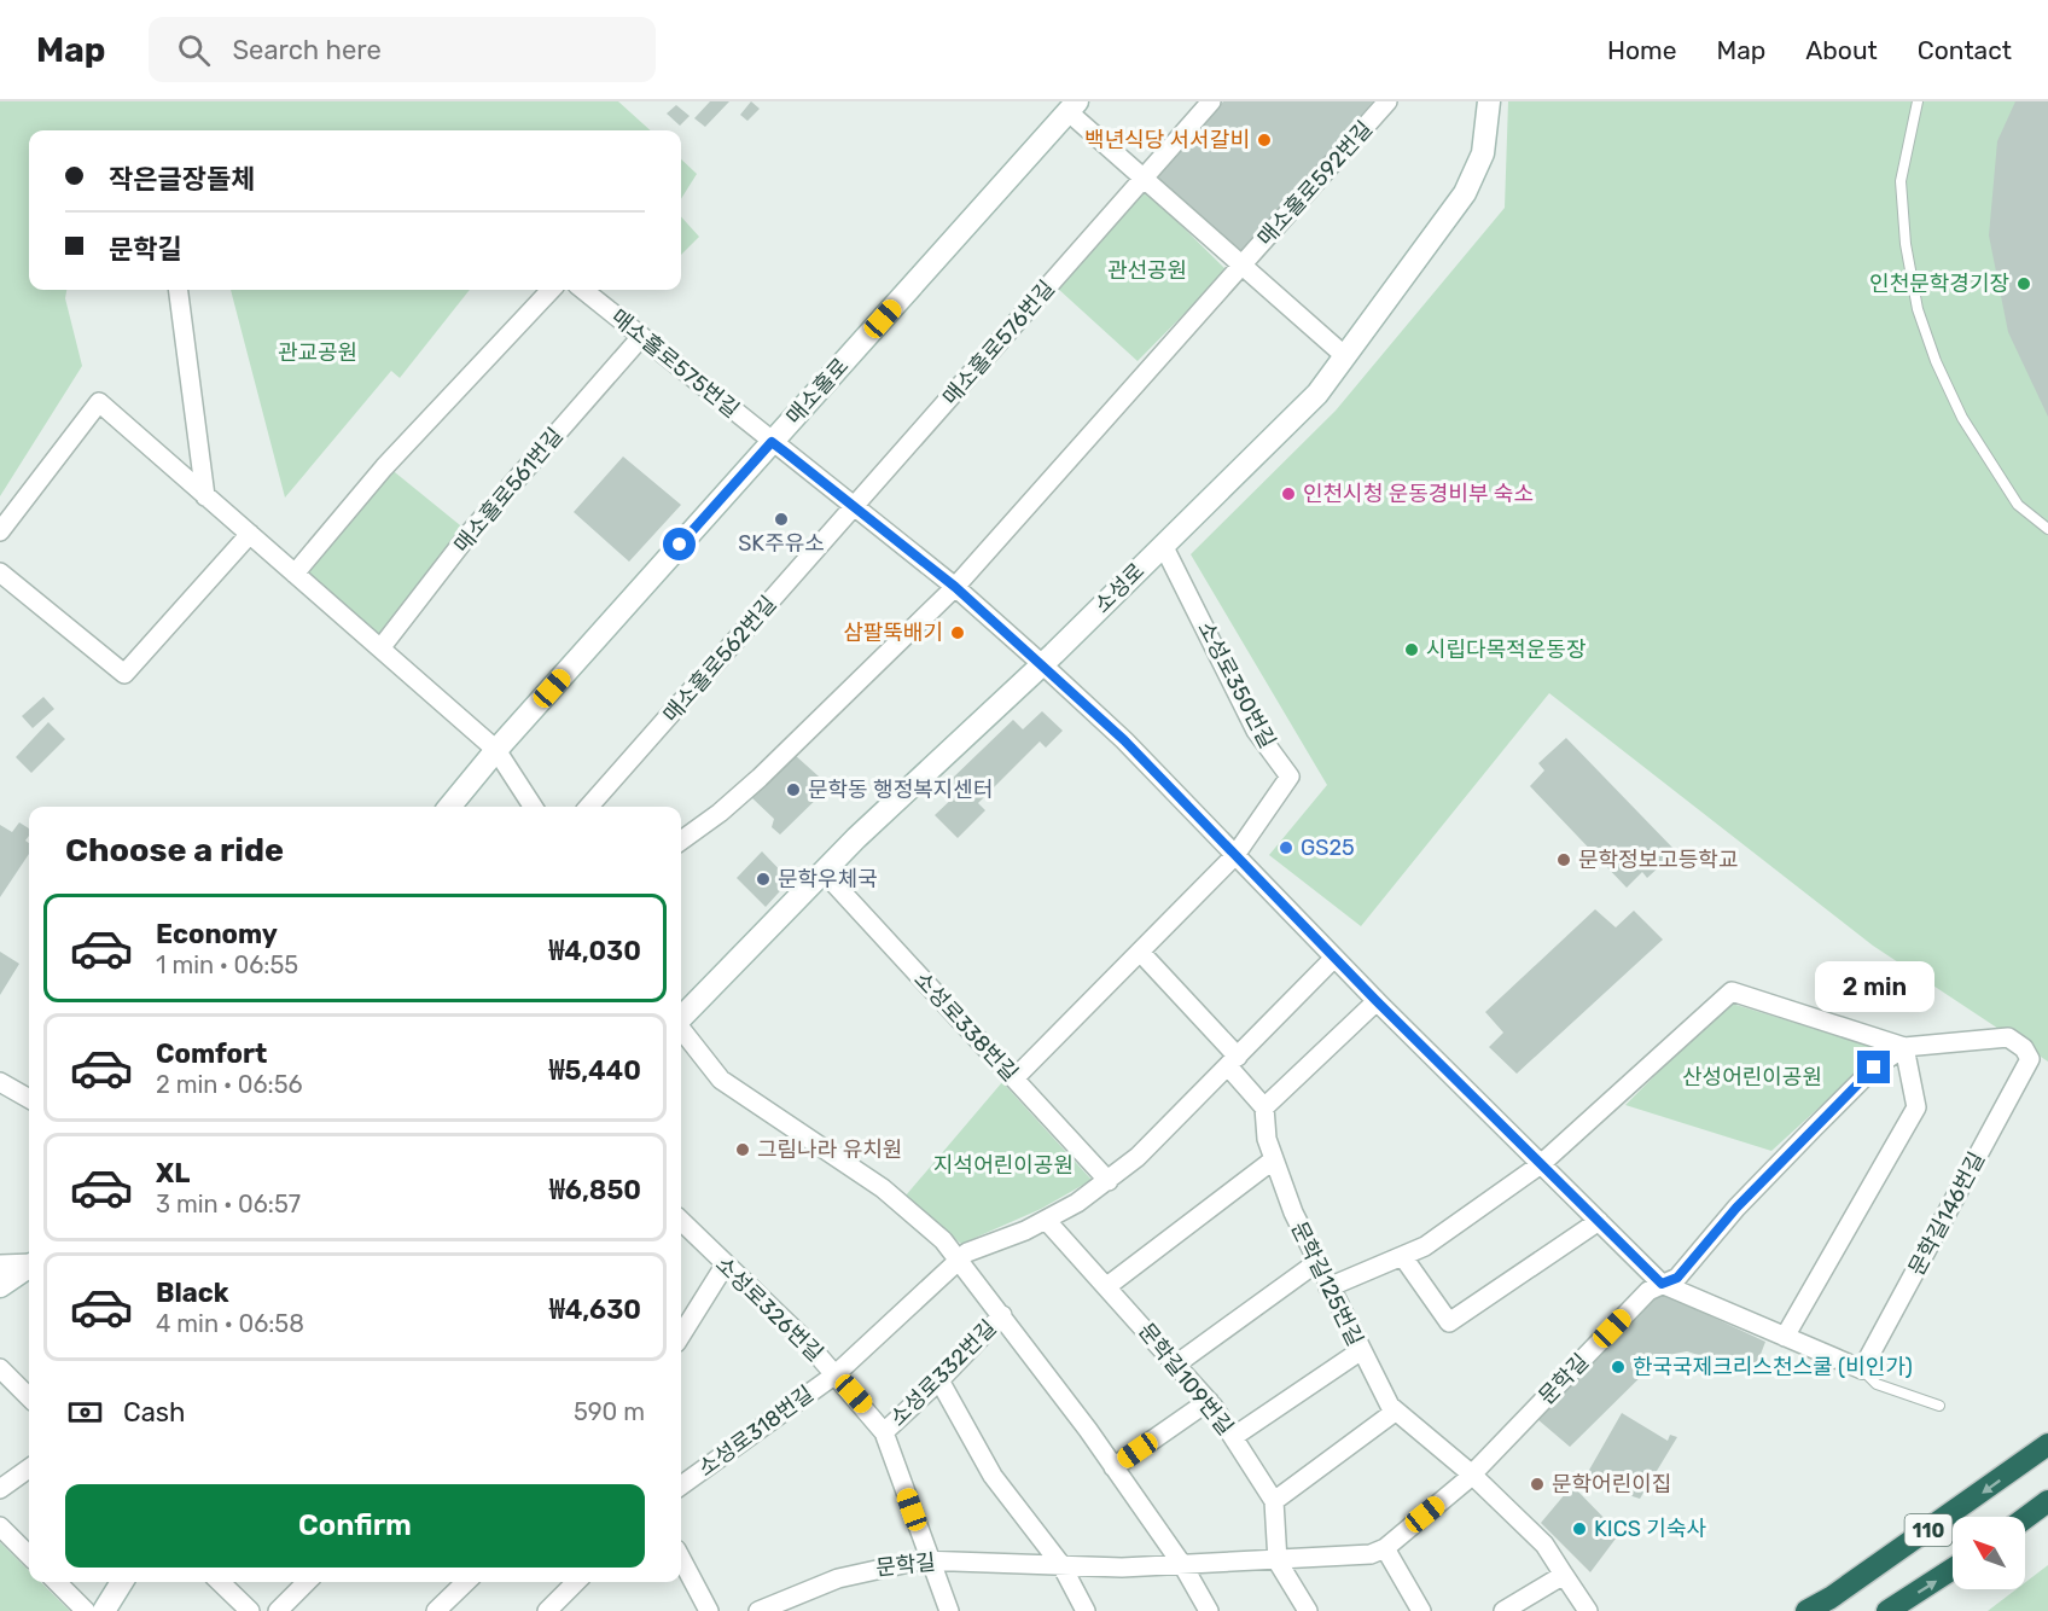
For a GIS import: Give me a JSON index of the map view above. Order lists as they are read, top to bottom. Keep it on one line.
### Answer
{"streets":{"highway":["110"],"street":["매소홀로592번길","매소홀로576번길","매소홀로575번길","매소홀로","매소홀로561번길","소성로","매소홀로562번길","소성로350번길","소성로338번길","문학길146번길","문학길125번길","소성로326번길","소성로332번길","문학길109번길","문학길","소성로318번길"]},"crossings":[["매소홀로592번길","매소홀로576번길"],["매소홀로592번길","매소홀로"],["매소홀로592번길","소성로"],["매소홀로576번길","매소홀로562번길"],["매소홀로575번길","매소홀로"],["매소홀로575번길","매소홀로561번길"],["소성로","소성로350번길"],["소성로","소성로338번길"],["소성로350번길","소성로338번길"],["문학길146번길","문학길"],["문학길125번길","문학길"],["소성로326번길","소성로332번길"],["소성로326번길","문학길"],["소성로326번길","소성로318번길"],["소성로332번길","문학길"],["문학길109번길","문학길"]],"parks":["관선공원","관교공원","산성어린이공원","지석어린이공원"],"places":["백년식당 서서갈비","인천문학경기장","인천시청 운동경비부 숙소","SK주유소","삼팔뚝배기","시립다목적운동장","문학동 행정복지센터","GS25","문학정보고등학교","문학우체국","그림나라 유치원","한국국제크리스천스쿨 (비인가)","문학어린이집","KICS 기숙사"],"north":"top left","page":{"header":"Map","search":"Search here","nav":["Home","Map","About","Contact"],"banner":["작은글장돌체","문학길"],"heading":"Choose a ride","list":[{"name":"Economy","note":"1 min · 06:55","value":"₩4,030"},{"name":"Comfort","note":"2 min · 06:56","value":"₩5,440"},{"name":"XL","note":"3 min · 06:57","value":"₩6,850"},{"name":"Black","note":"4 min · 06:58","value":"₩4,630"}],"bubble":"2 min","pay":["Cash","590 m"],"buttons":"Confirm"}}
